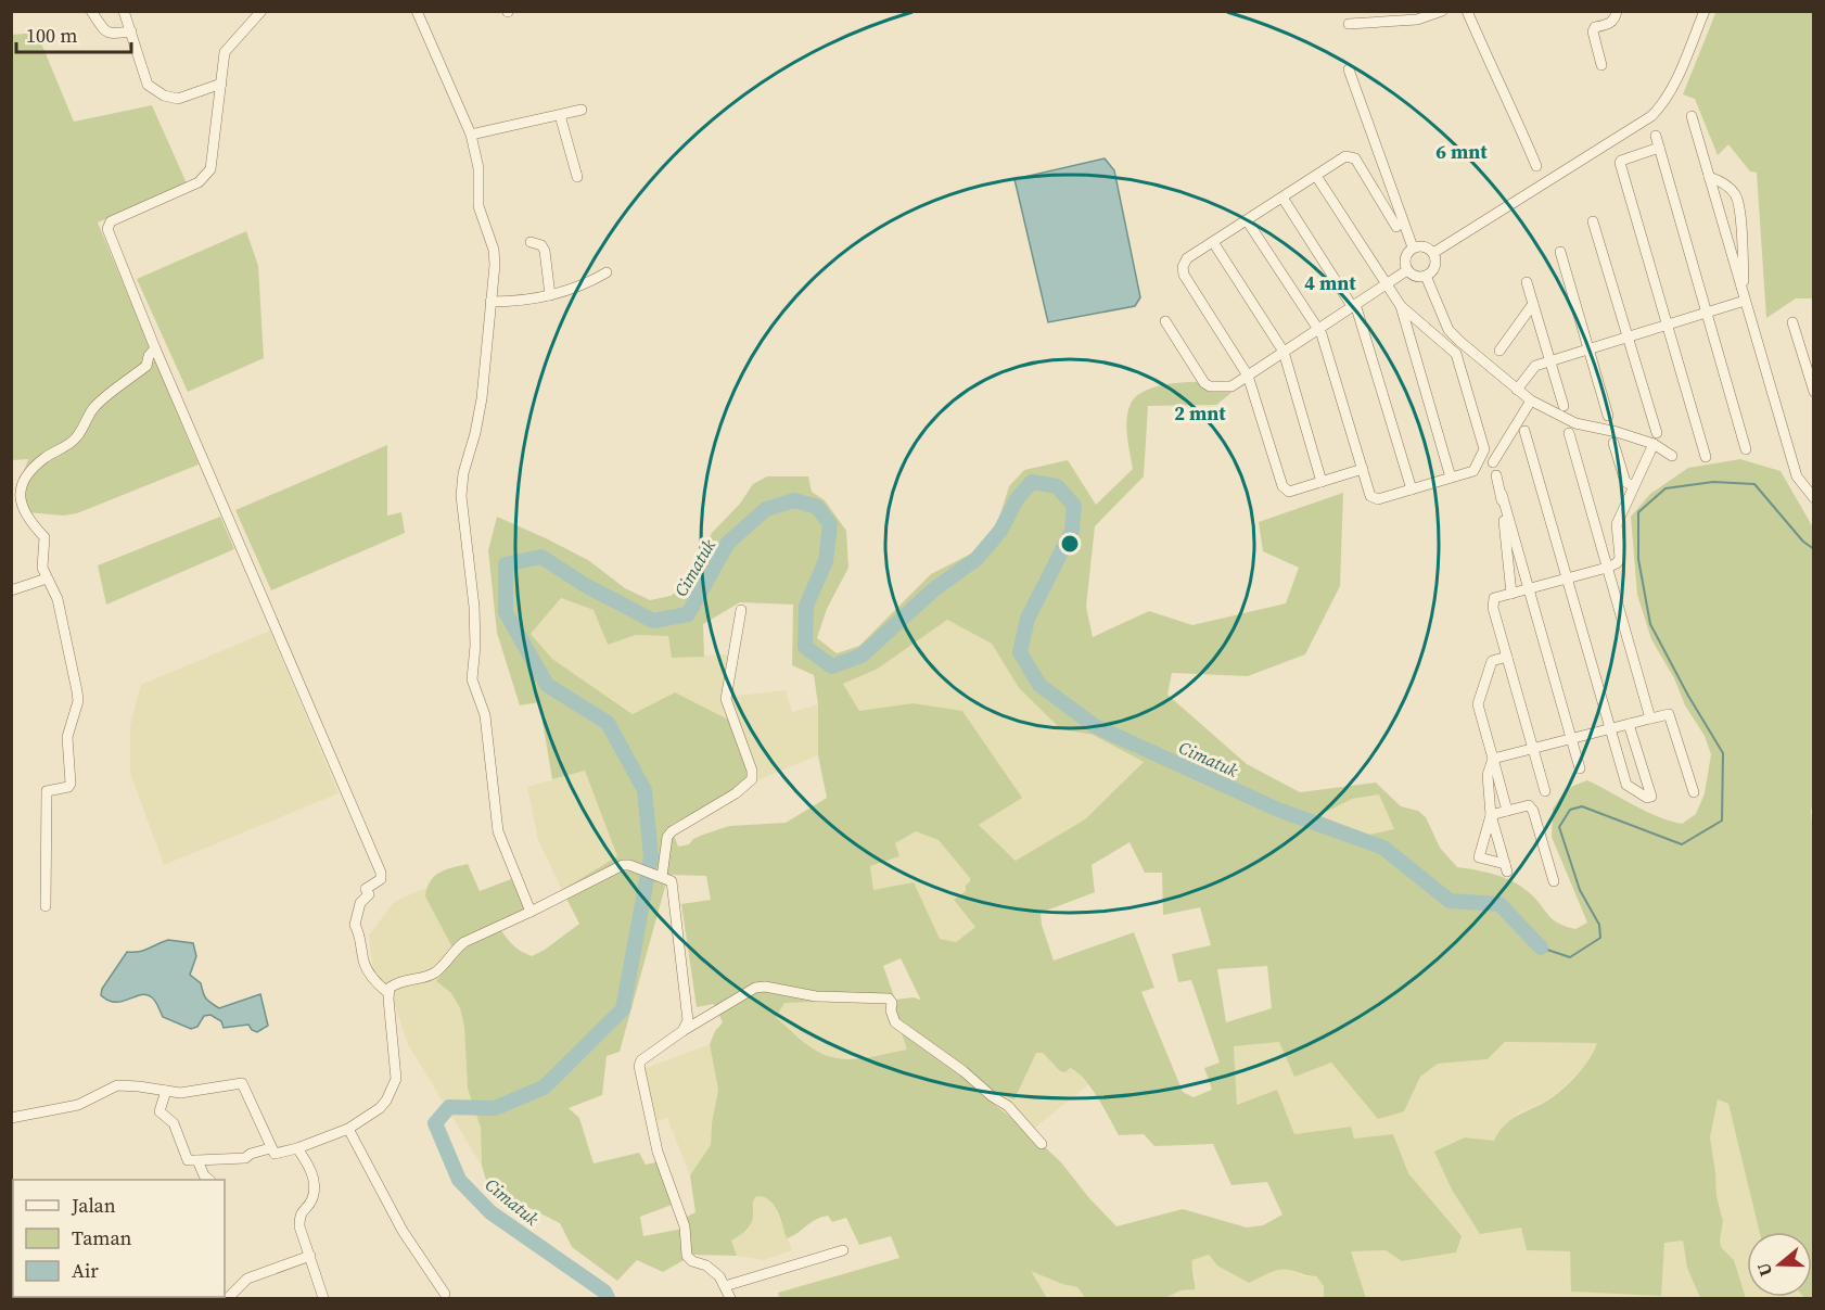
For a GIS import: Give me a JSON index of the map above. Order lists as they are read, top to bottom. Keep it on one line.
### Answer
{"water":["Cimatuk"],"legend":["Jalan","Taman","Air"],"scale_bar":"100 m","north":"left","rings":["6 mnt","4 mnt","2 mnt"]}
